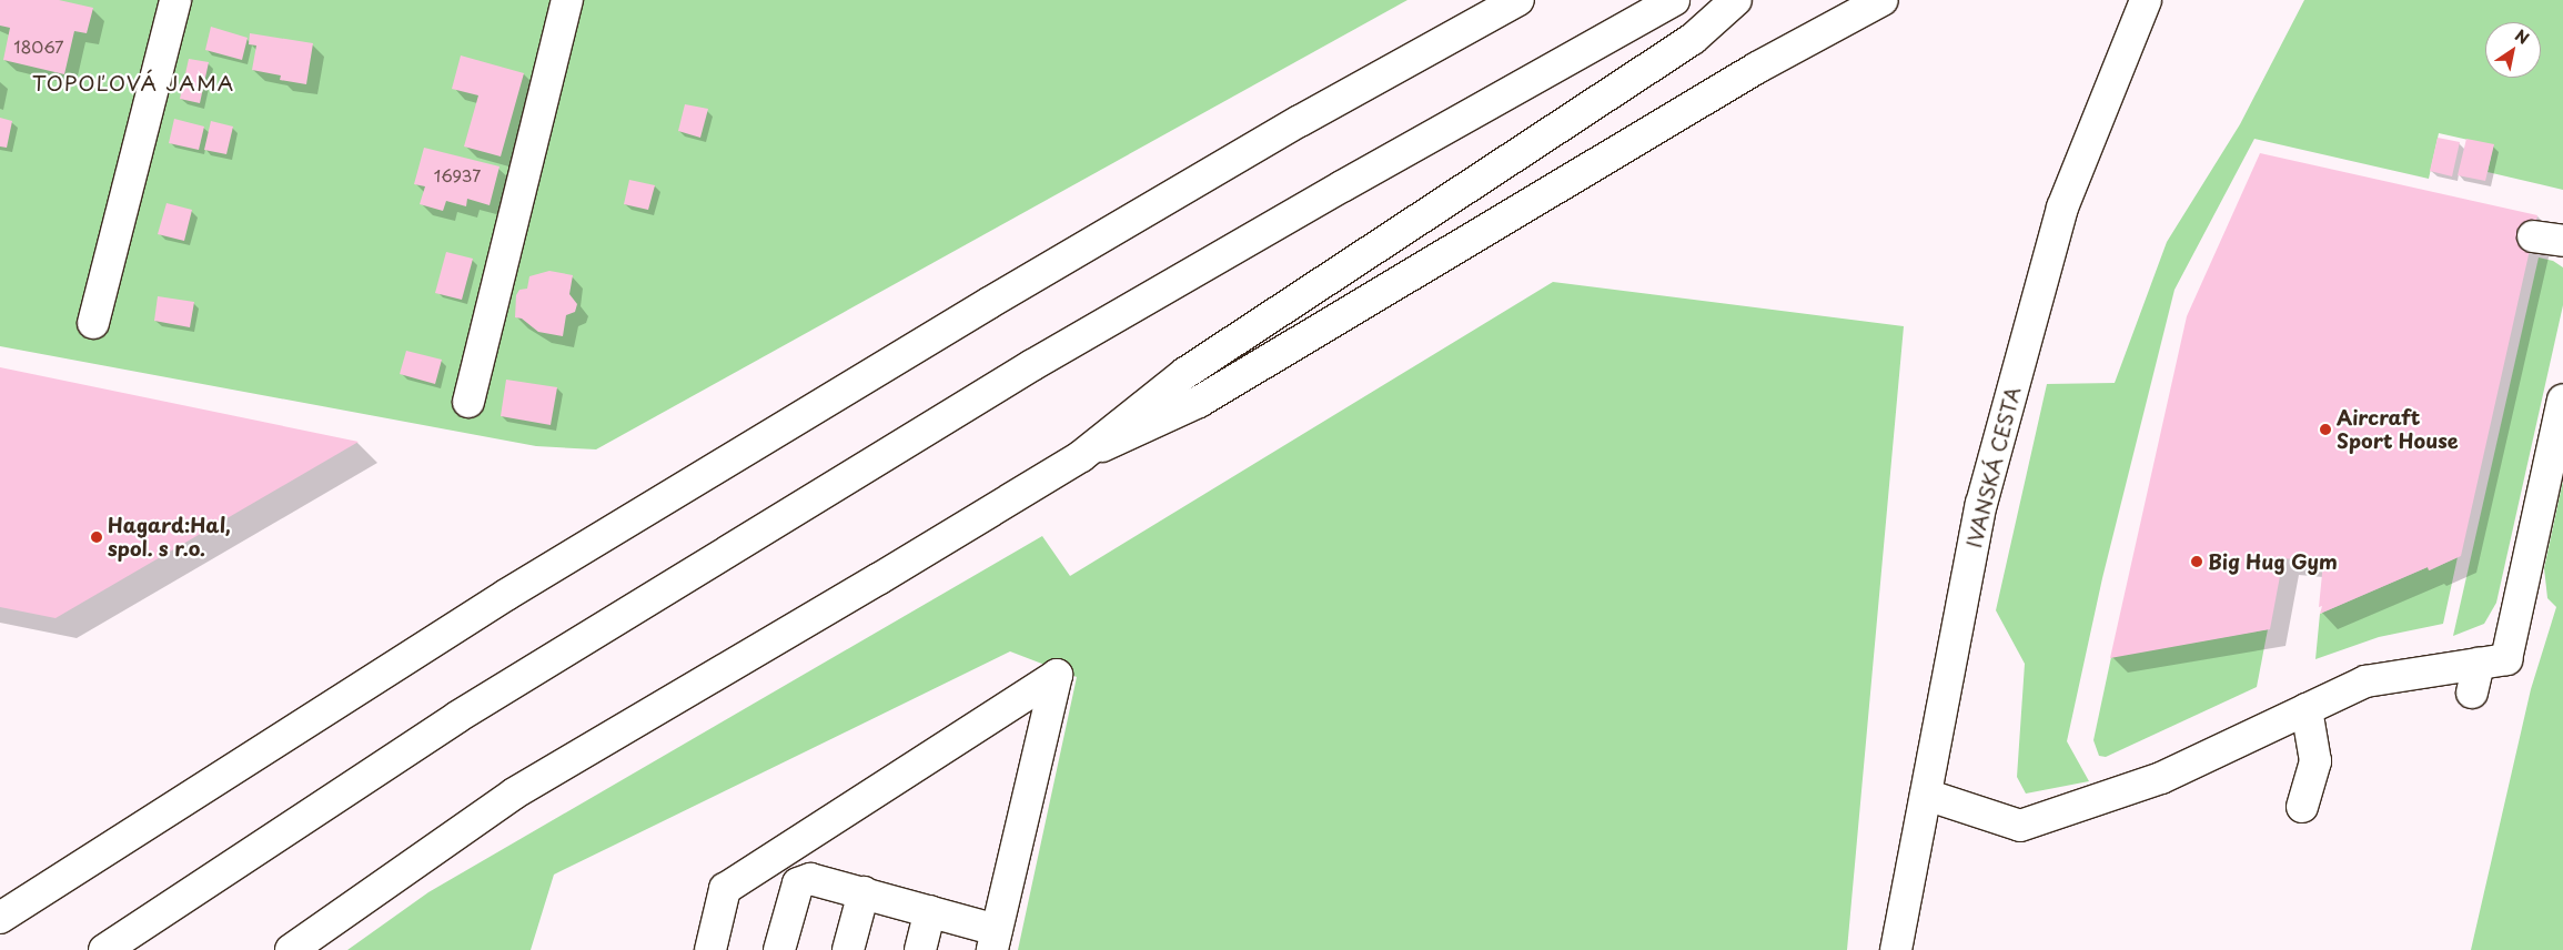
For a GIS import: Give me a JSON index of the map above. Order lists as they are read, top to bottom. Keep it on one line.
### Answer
{"streets":{"main road":["IVANSKÁ CESTA"]},"districts":["TOPOĽOVÁ JAMA"],"places":["Aircraft Sport House","Hagard:Hal, spol. s r.o.","Big Hug Gym"],"house_numbers":["18067","16937"],"north":"top right"}
